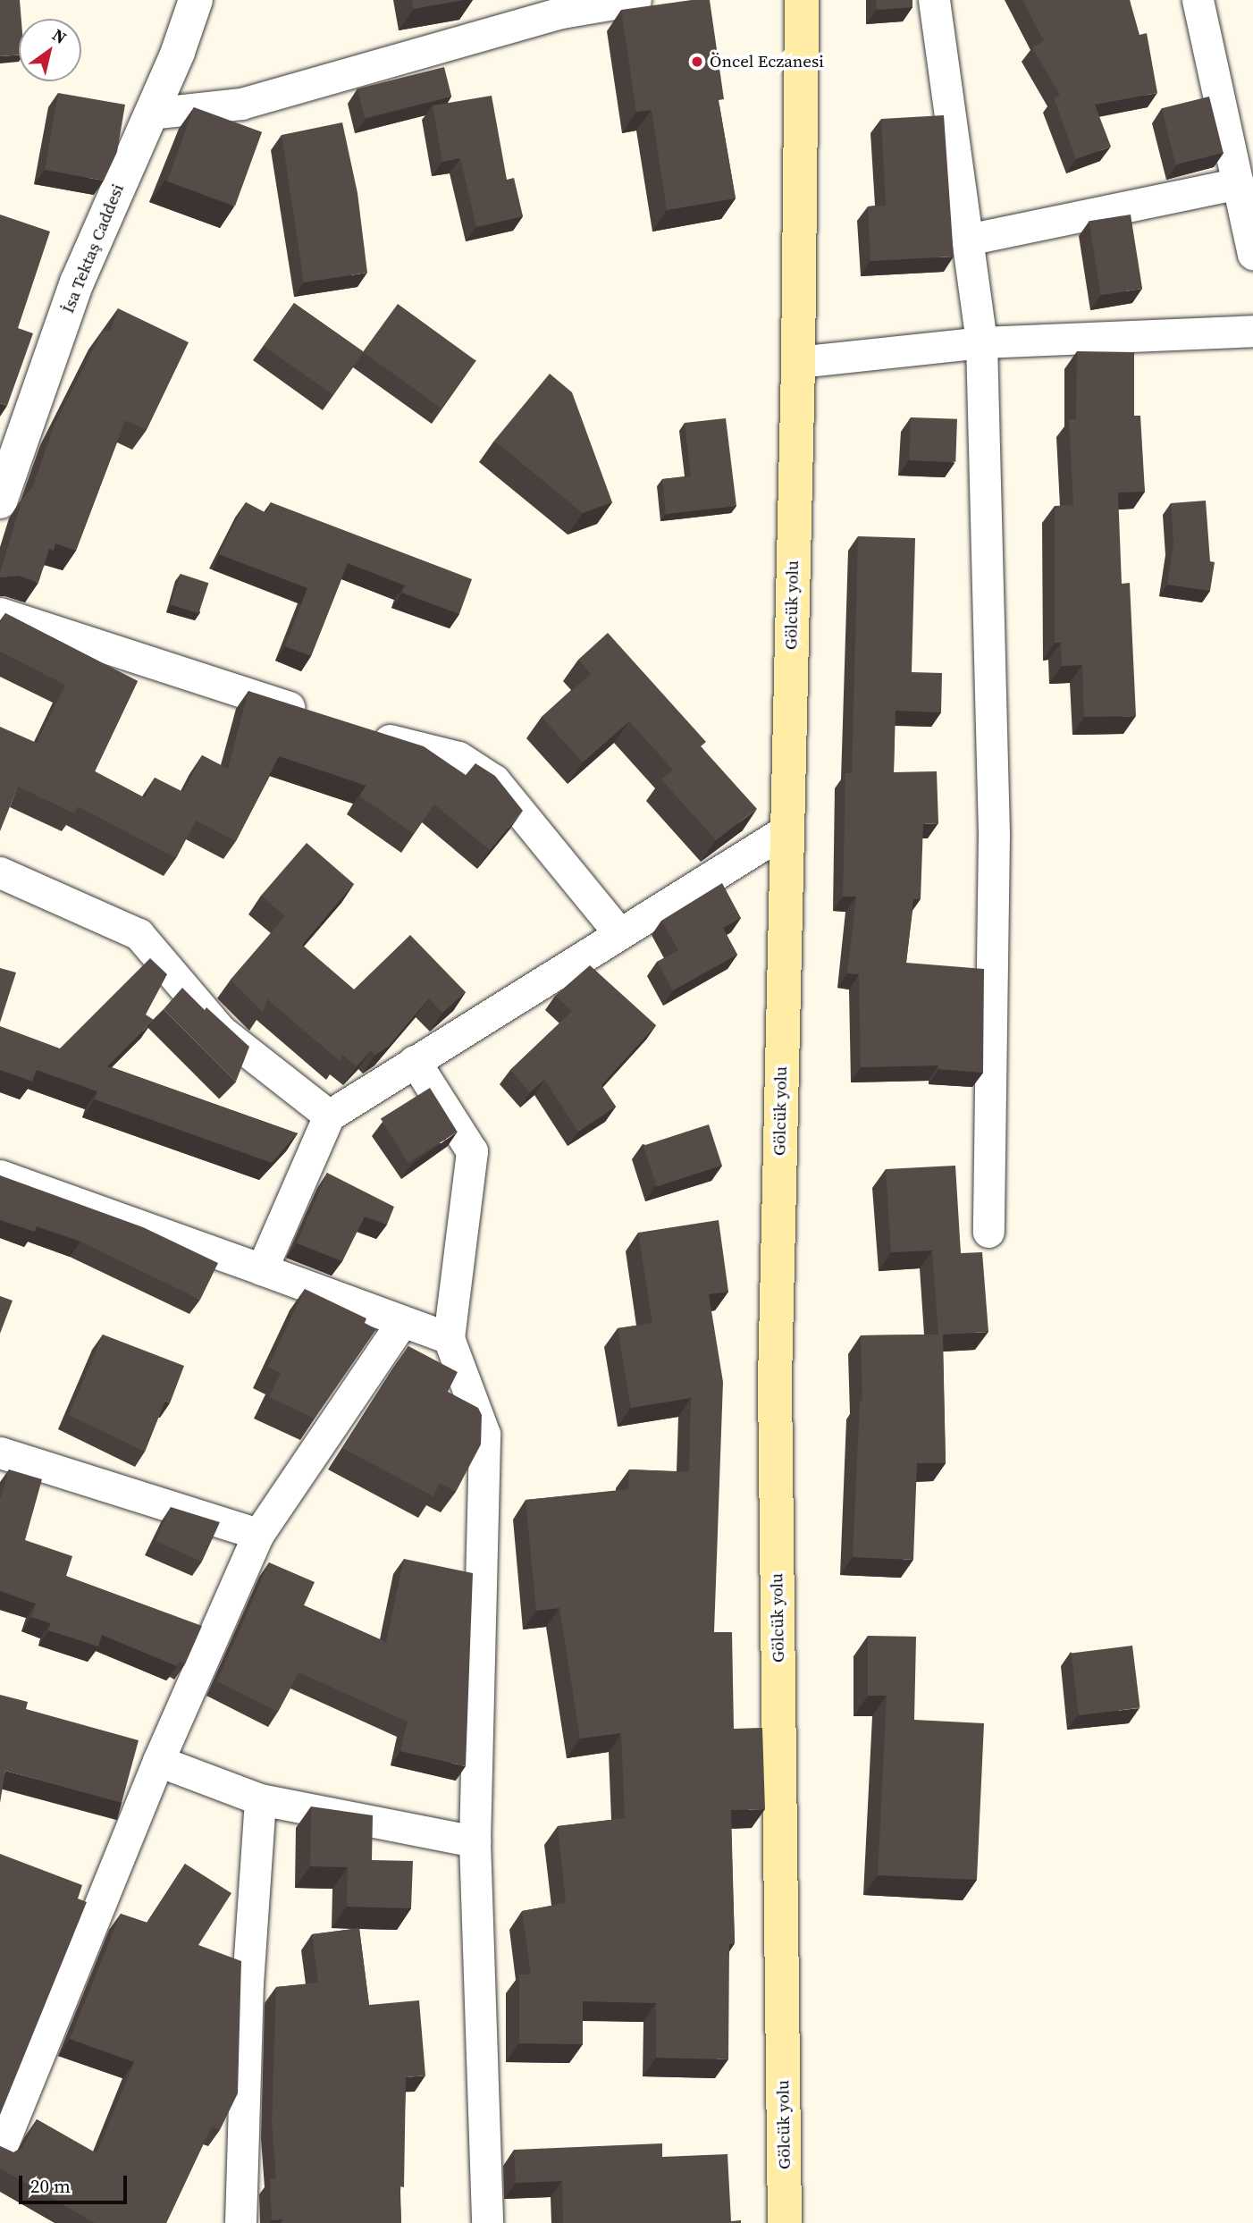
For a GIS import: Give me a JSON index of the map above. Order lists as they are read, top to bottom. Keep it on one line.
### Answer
{"streets":{"main road":["Gölcük yolu"],"street":["İsa Tektaş Caddesi"]},"places":["Öncel Eczanesi"],"scale_bar":"20 m","north":"top right"}
